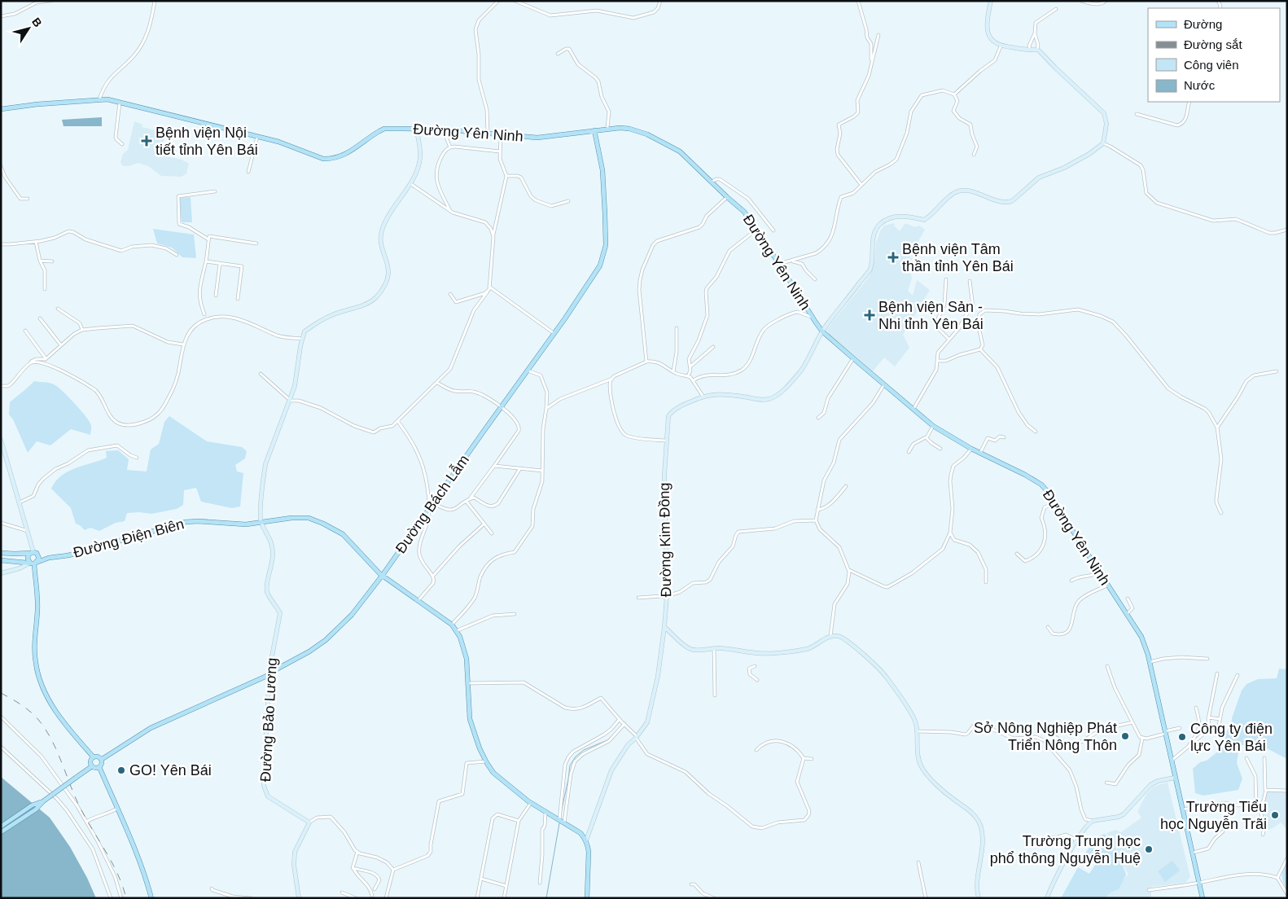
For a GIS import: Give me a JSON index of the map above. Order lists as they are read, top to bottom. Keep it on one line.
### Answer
{"streets":{"main road":["Đường Yên Ninh","Đường Bách Lẫm","Đường Điện Biên"],"street":["Đường Kim Đồng","Đường Bảo Lương"]},"crossings":[["Đường Yên Ninh","Đường Bách Lẫm"],["Đường Yên Ninh","Đường Kim Đồng"],["Đường Bách Lẫm","Đường Điện Biên"],["Đường Bách Lẫm","Đường Bảo Lương"],["Đường Điện Biên","Đường Kim Đồng"],["Đường Điện Biên","Đường Bảo Lương"]],"places":{"health":["Bệnh viện Nội tiết tỉnh Yên Bái","Bệnh viện Tâm thần tỉnh Yên Bái","Bệnh viện Sản - Nhi tỉnh Yên Bái"],"other":["Sở Nông Nghiệp Phát Triển Nông Thôn","Công ty điện lực Yên Bái","GO! Yên Bái","Trường Tiểu học Nguyễn Trãi","Trường Trung học phổ thông Nguyễn Huệ"]},"legend":["Đường","Đường sắt","Công viên","Nước"],"north":"top right"}
